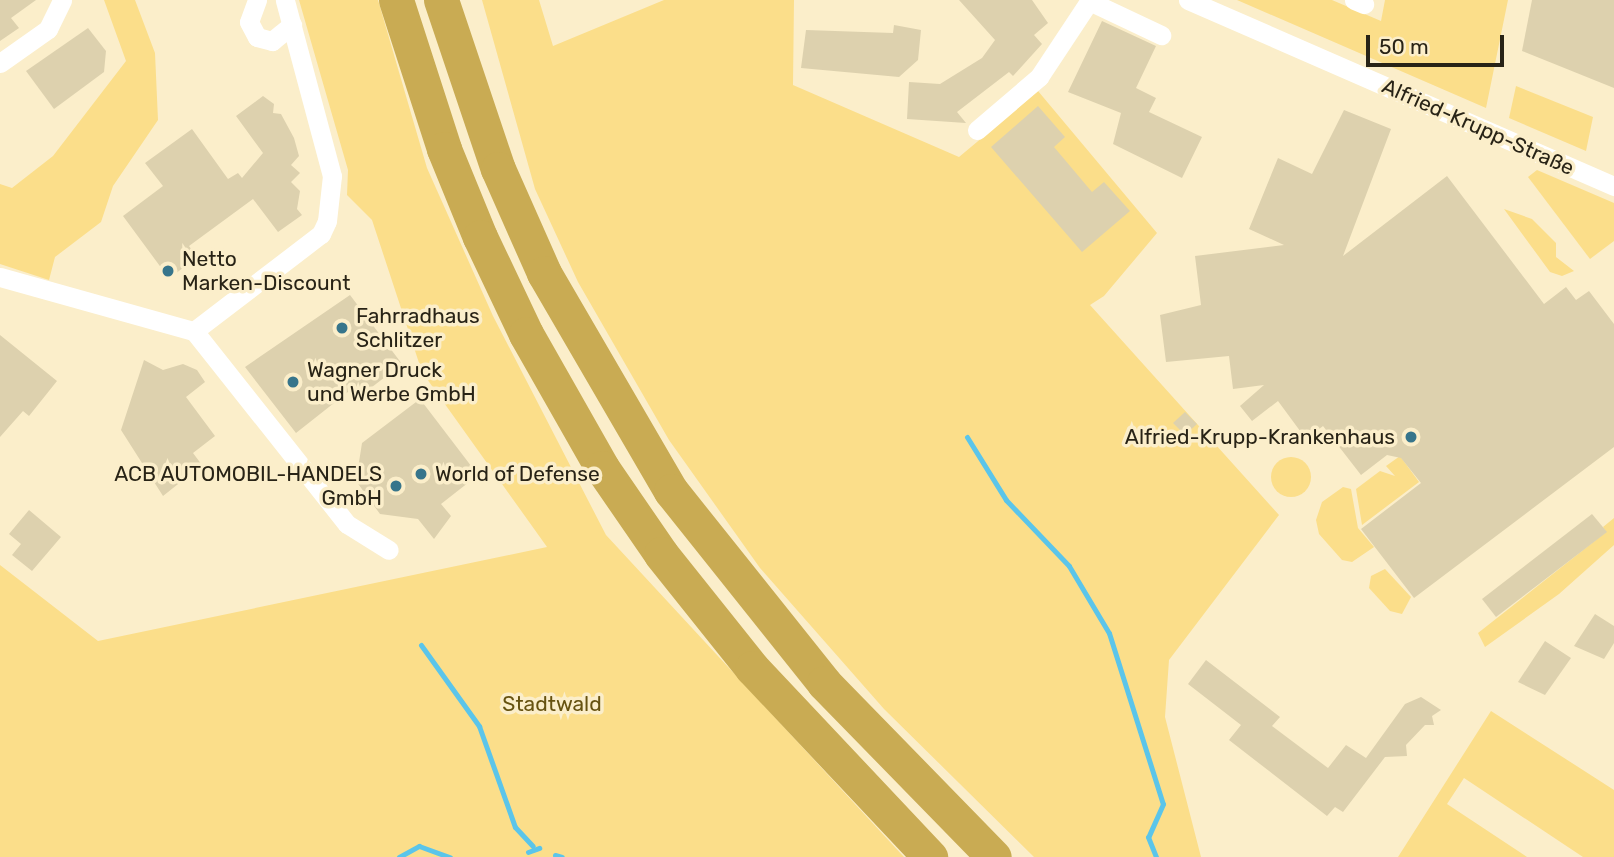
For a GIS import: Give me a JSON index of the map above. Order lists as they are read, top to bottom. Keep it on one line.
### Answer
{"streets":{"street":["Alfried-Krupp-Straße"]},"parks":["Stadtwald"],"places":["Netto Marken-Discount","Fahrradhaus Schlitzer","Wagner Druck und Werbe GmbH","Alfried-Krupp-Krankenhaus","World of Defense","ACB AUTOMOBIL-HANDELS GmbH"],"scale_bar":"50 m"}
